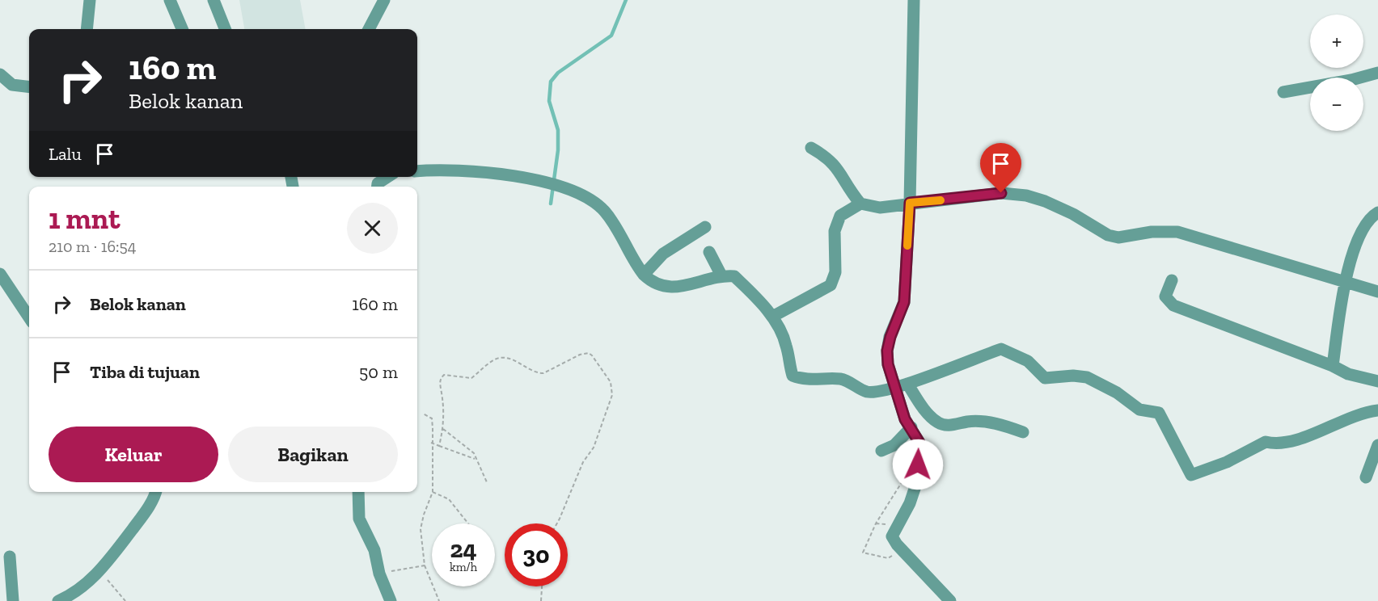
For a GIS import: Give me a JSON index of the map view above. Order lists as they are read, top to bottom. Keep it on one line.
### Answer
{"page":{"map_buttons":["+","−"],"turn":["160 m","Belok kanan"],"then":"Lalu","heading":["1 mnt","210 m · 16:54"],"list":[{"name":"Belok kanan","value":"160 m"},{"name":"Tiba di tujuan","value":"50 m"}],"buttons":["Keluar","Bagikan"],"speed":"24 km/h","limit":"30"}}
